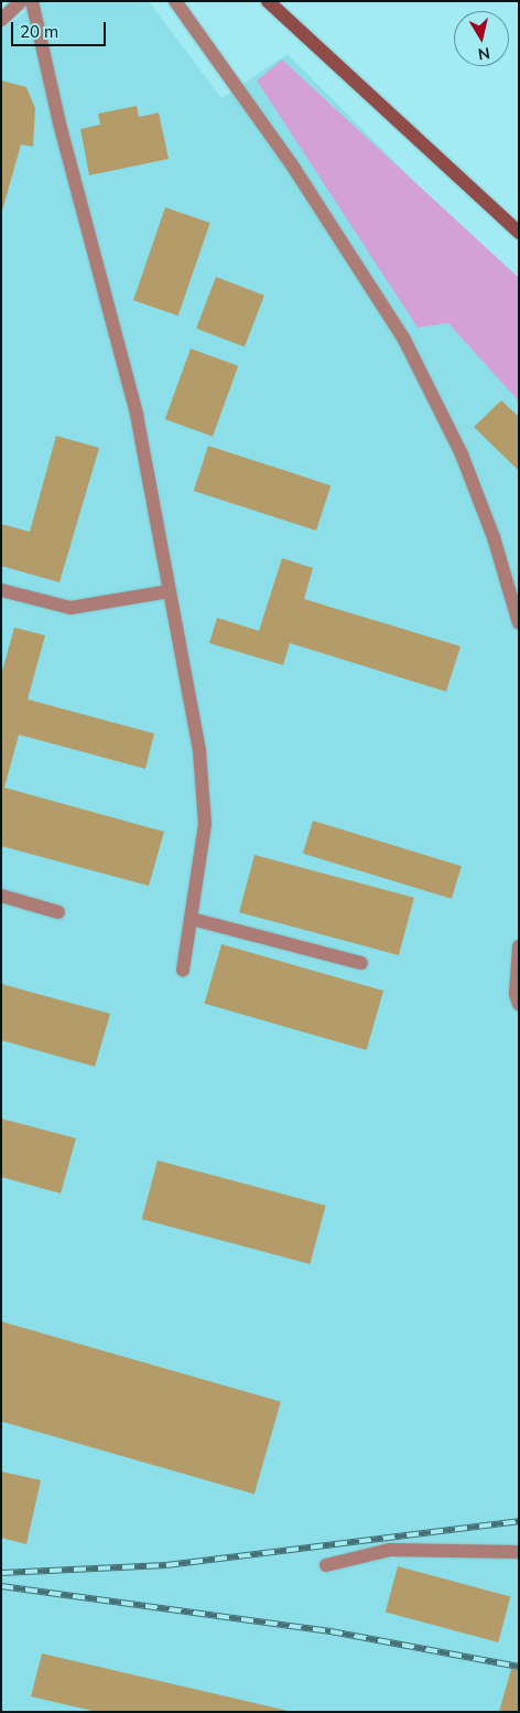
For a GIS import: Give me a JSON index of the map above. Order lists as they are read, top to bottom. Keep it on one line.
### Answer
{"scale_bar":"20 m","north":"bottom"}
